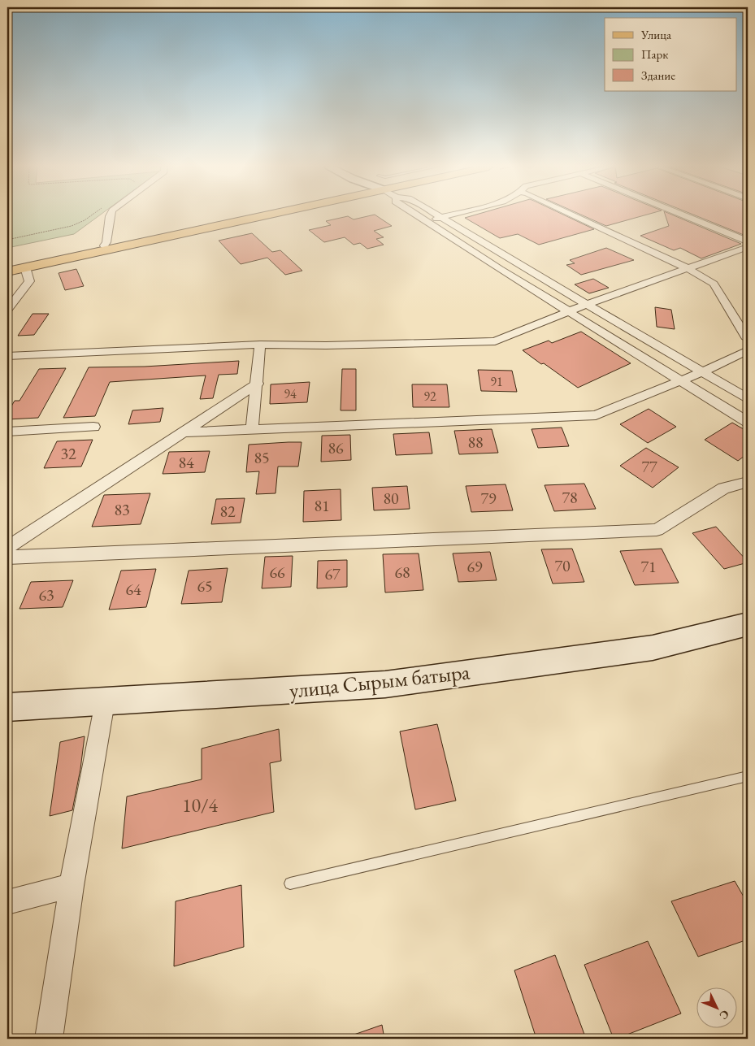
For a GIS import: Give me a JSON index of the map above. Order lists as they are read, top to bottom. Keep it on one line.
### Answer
{"streets":{"street":["улица Сырым батыра"]},"house_numbers":["91","94","92","88","86","32","85","84","77","78","80","79","81","83","82","70","69","71","66","68","67","65","64","63","10/4"],"legend":["Улица","Парк","Здание"],"north":"bottom right"}
